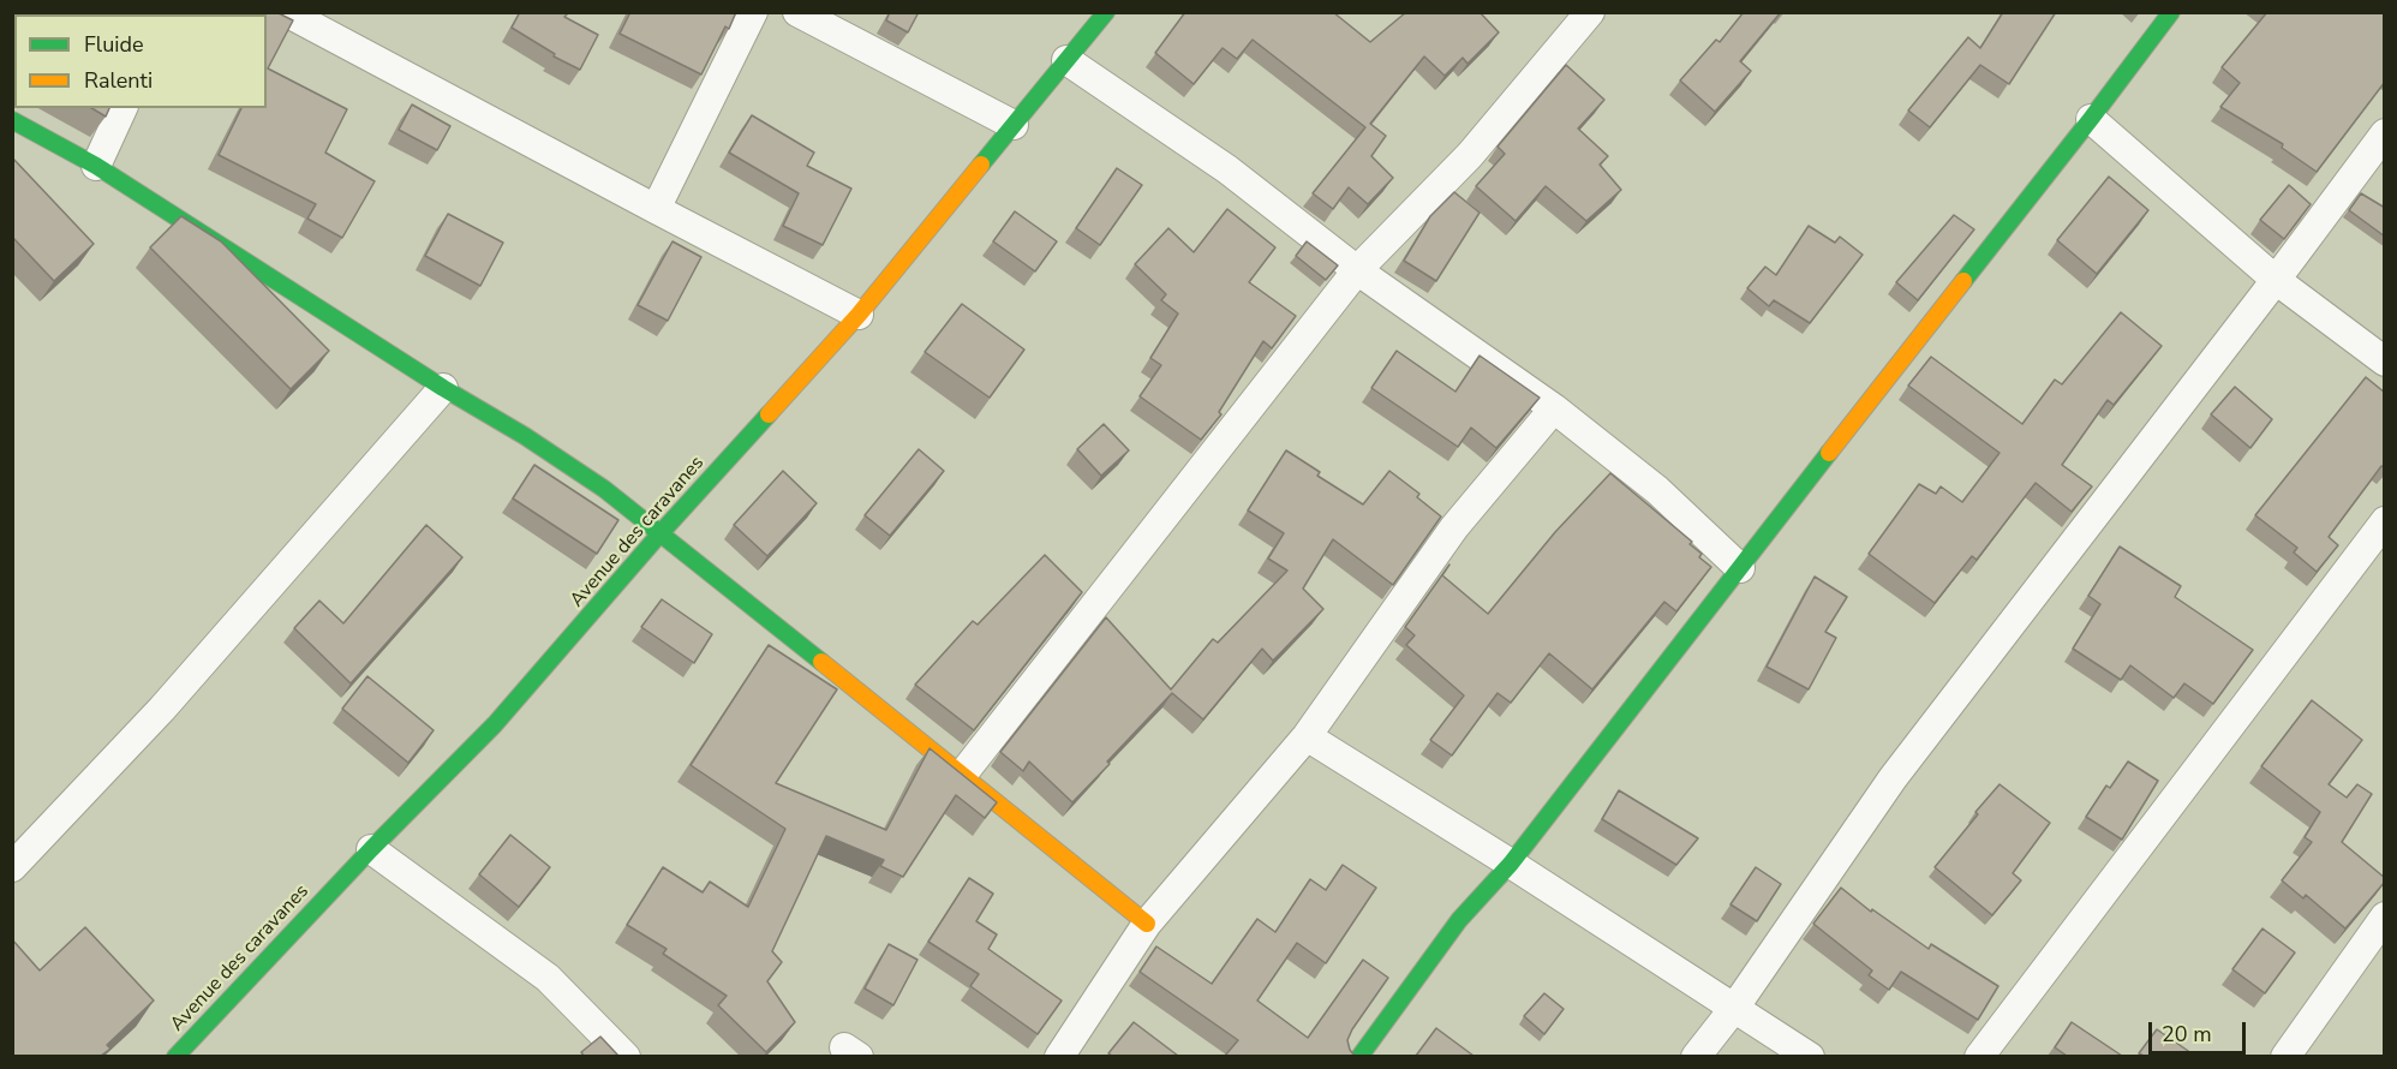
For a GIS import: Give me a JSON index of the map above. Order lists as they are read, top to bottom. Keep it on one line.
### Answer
{"streets":{"street":["Avenue des caravanes"]},"legend":["Fluide","Ralenti"],"scale_bar":"20 m"}
